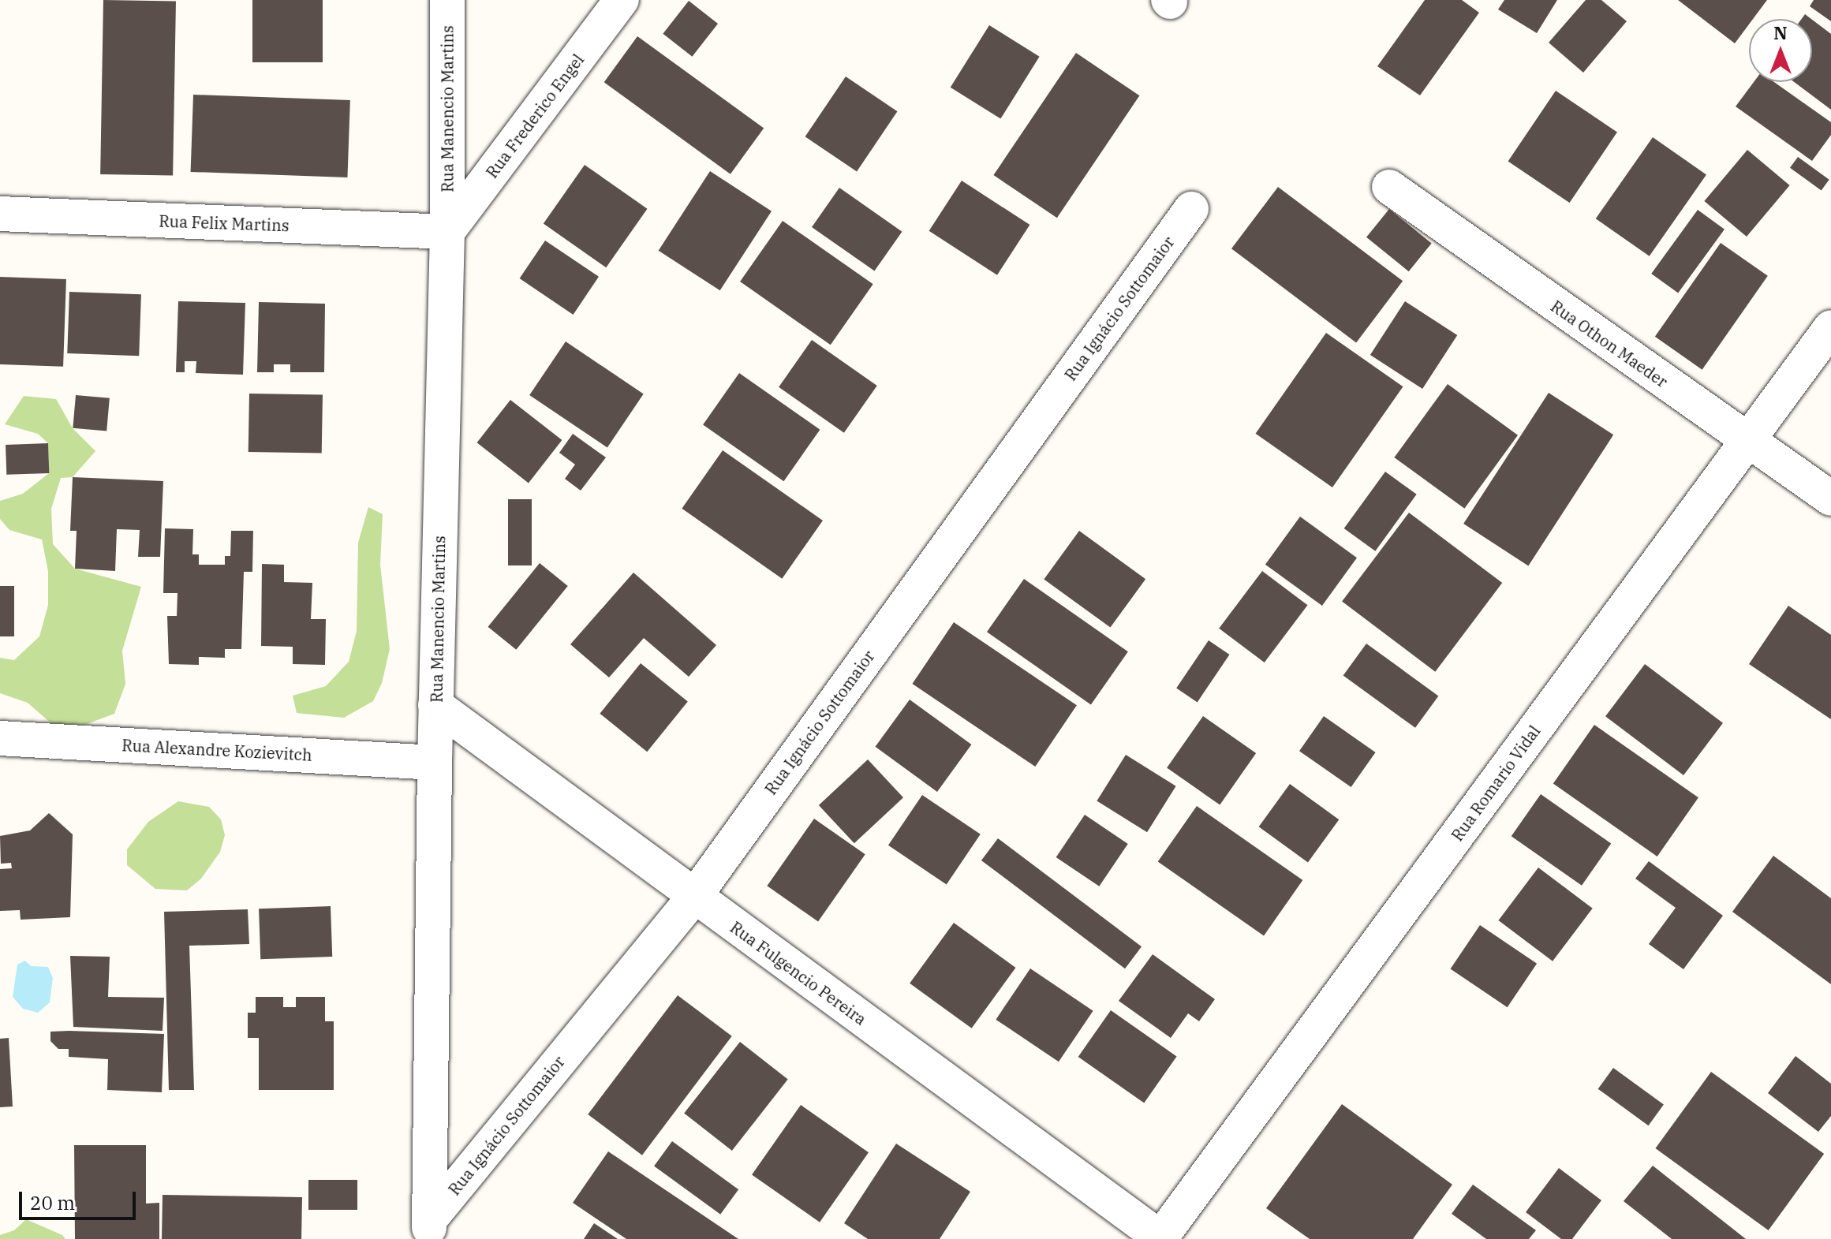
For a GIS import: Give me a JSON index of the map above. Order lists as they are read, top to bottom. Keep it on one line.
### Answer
{"streets":{"street":["Rua Manencio Martins","Rua Frederico Engel","Rua Felix Martins","Rua Ignácio Sottomaior","Rua Othon Maeder","Rua Alexandre Kozievitch","Rua Romario Vidal","Rua Fulgencio Pereira"]},"crossings":[["Rua Manencio Martins","Rua Frederico Engel"],["Rua Manencio Martins","Rua Felix Martins"],["Rua Manencio Martins","Rua Ignácio Sottomaior"],["Rua Manencio Martins","Rua Alexandre Kozievitch"],["Rua Manencio Martins","Rua Fulgencio Pereira"],["Rua Frederico Engel","Rua Felix Martins"],["Rua Ignácio Sottomaior","Rua Fulgencio Pereira"],["Rua Othon Maeder","Rua Romario Vidal"],["Rua Romario Vidal","Rua Fulgencio Pereira"]],"scale_bar":"20 m","north":"top"}
